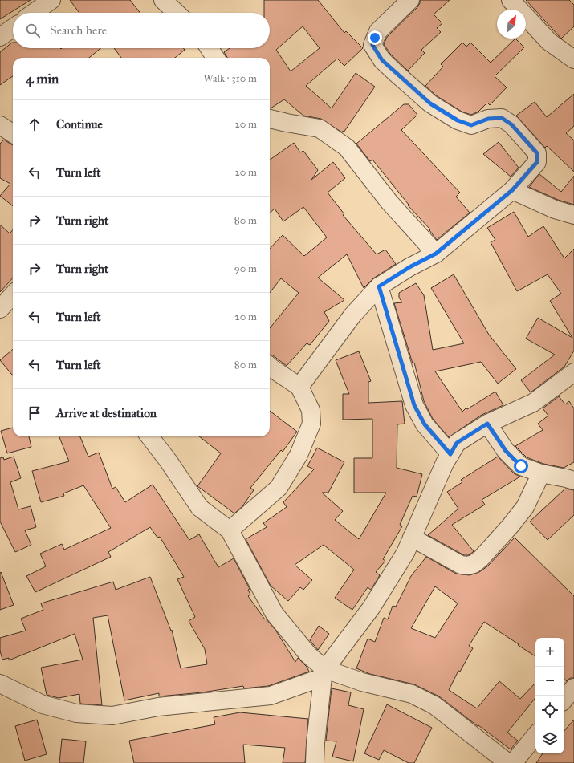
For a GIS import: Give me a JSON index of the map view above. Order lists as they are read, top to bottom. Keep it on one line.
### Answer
{"north":"top right","page":{"search":"Search here","heading":["4 min","Walk · 310 m"],"list":[["Continue","20 m"],["Turn left","20 m"],["Turn right","80 m"],["Turn right","90 m"],["Turn left","20 m"],["Turn left","80 m"],"Arrive at destination"],"map_buttons":["+","−"]}}
